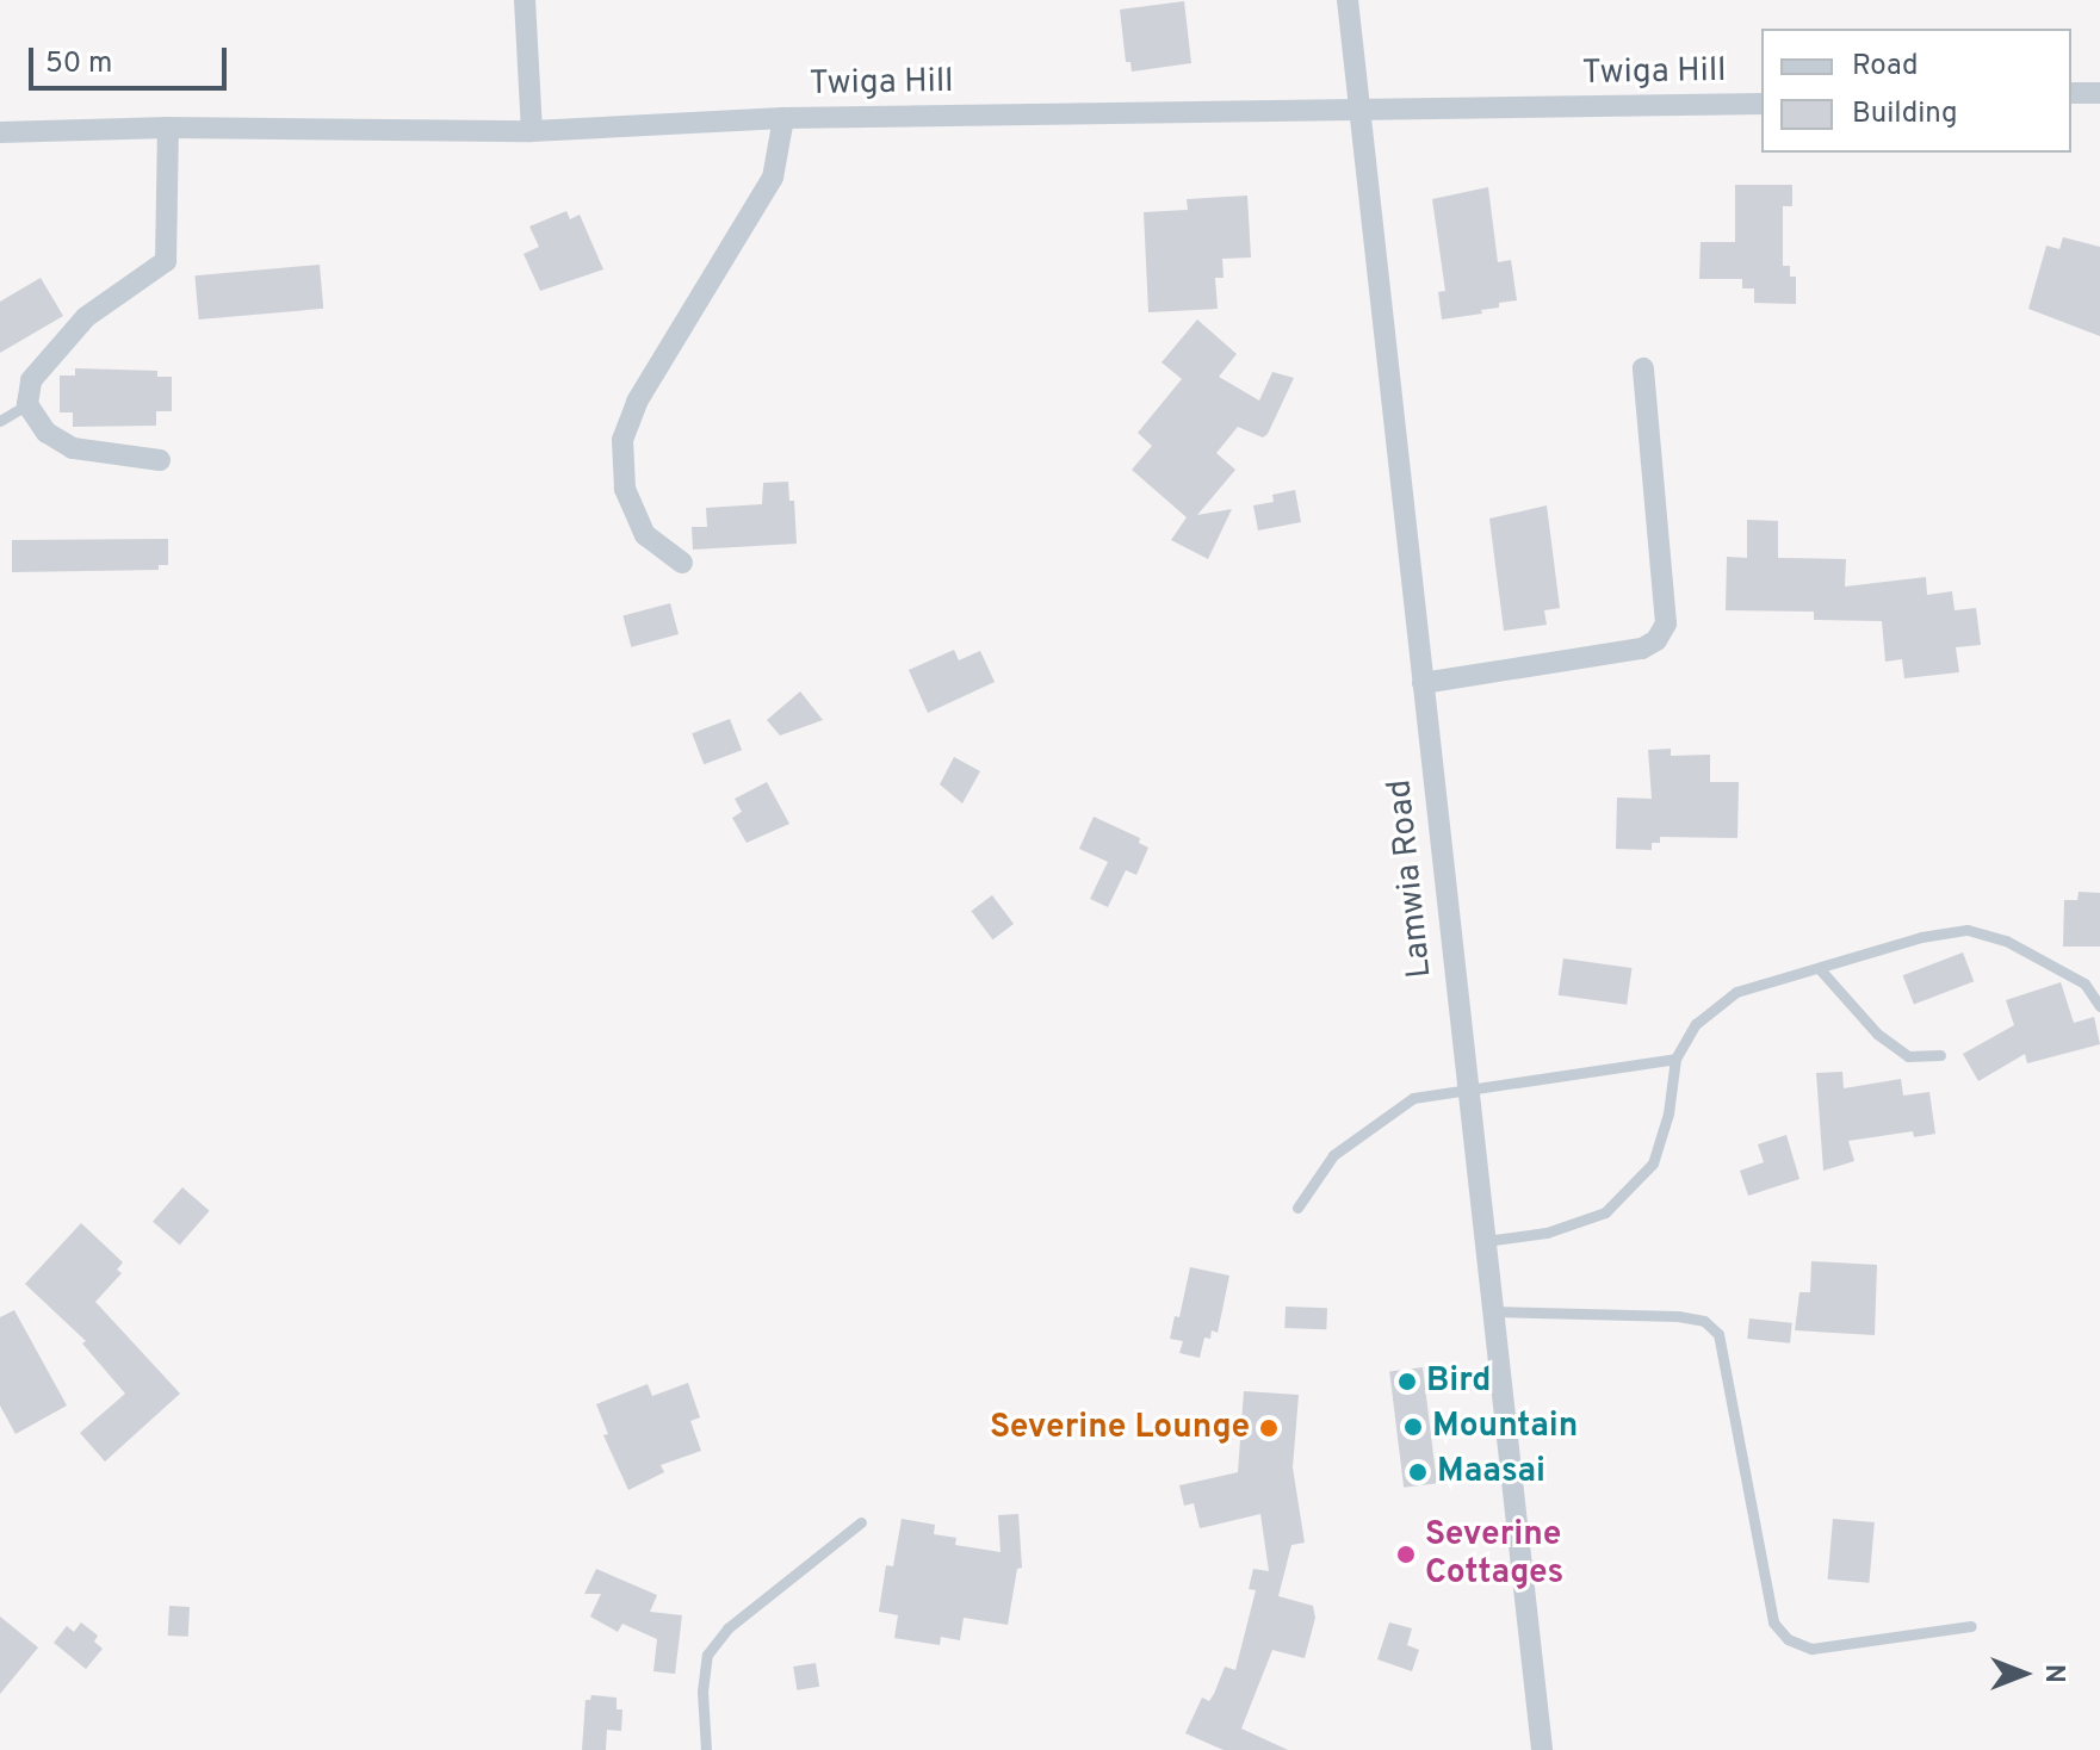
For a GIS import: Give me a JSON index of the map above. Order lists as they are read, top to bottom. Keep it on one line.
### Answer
{"streets":{"street":["Twiga Hill","Lamwia Road"]},"crossings":[["Twiga Hill","Lamwia Road"]],"places":["Bird","Mountain","Severine Lounge","Maasai","Severine Cottages"],"legend":["Road","Building"],"scale_bar":"50 m","north":"right"}
